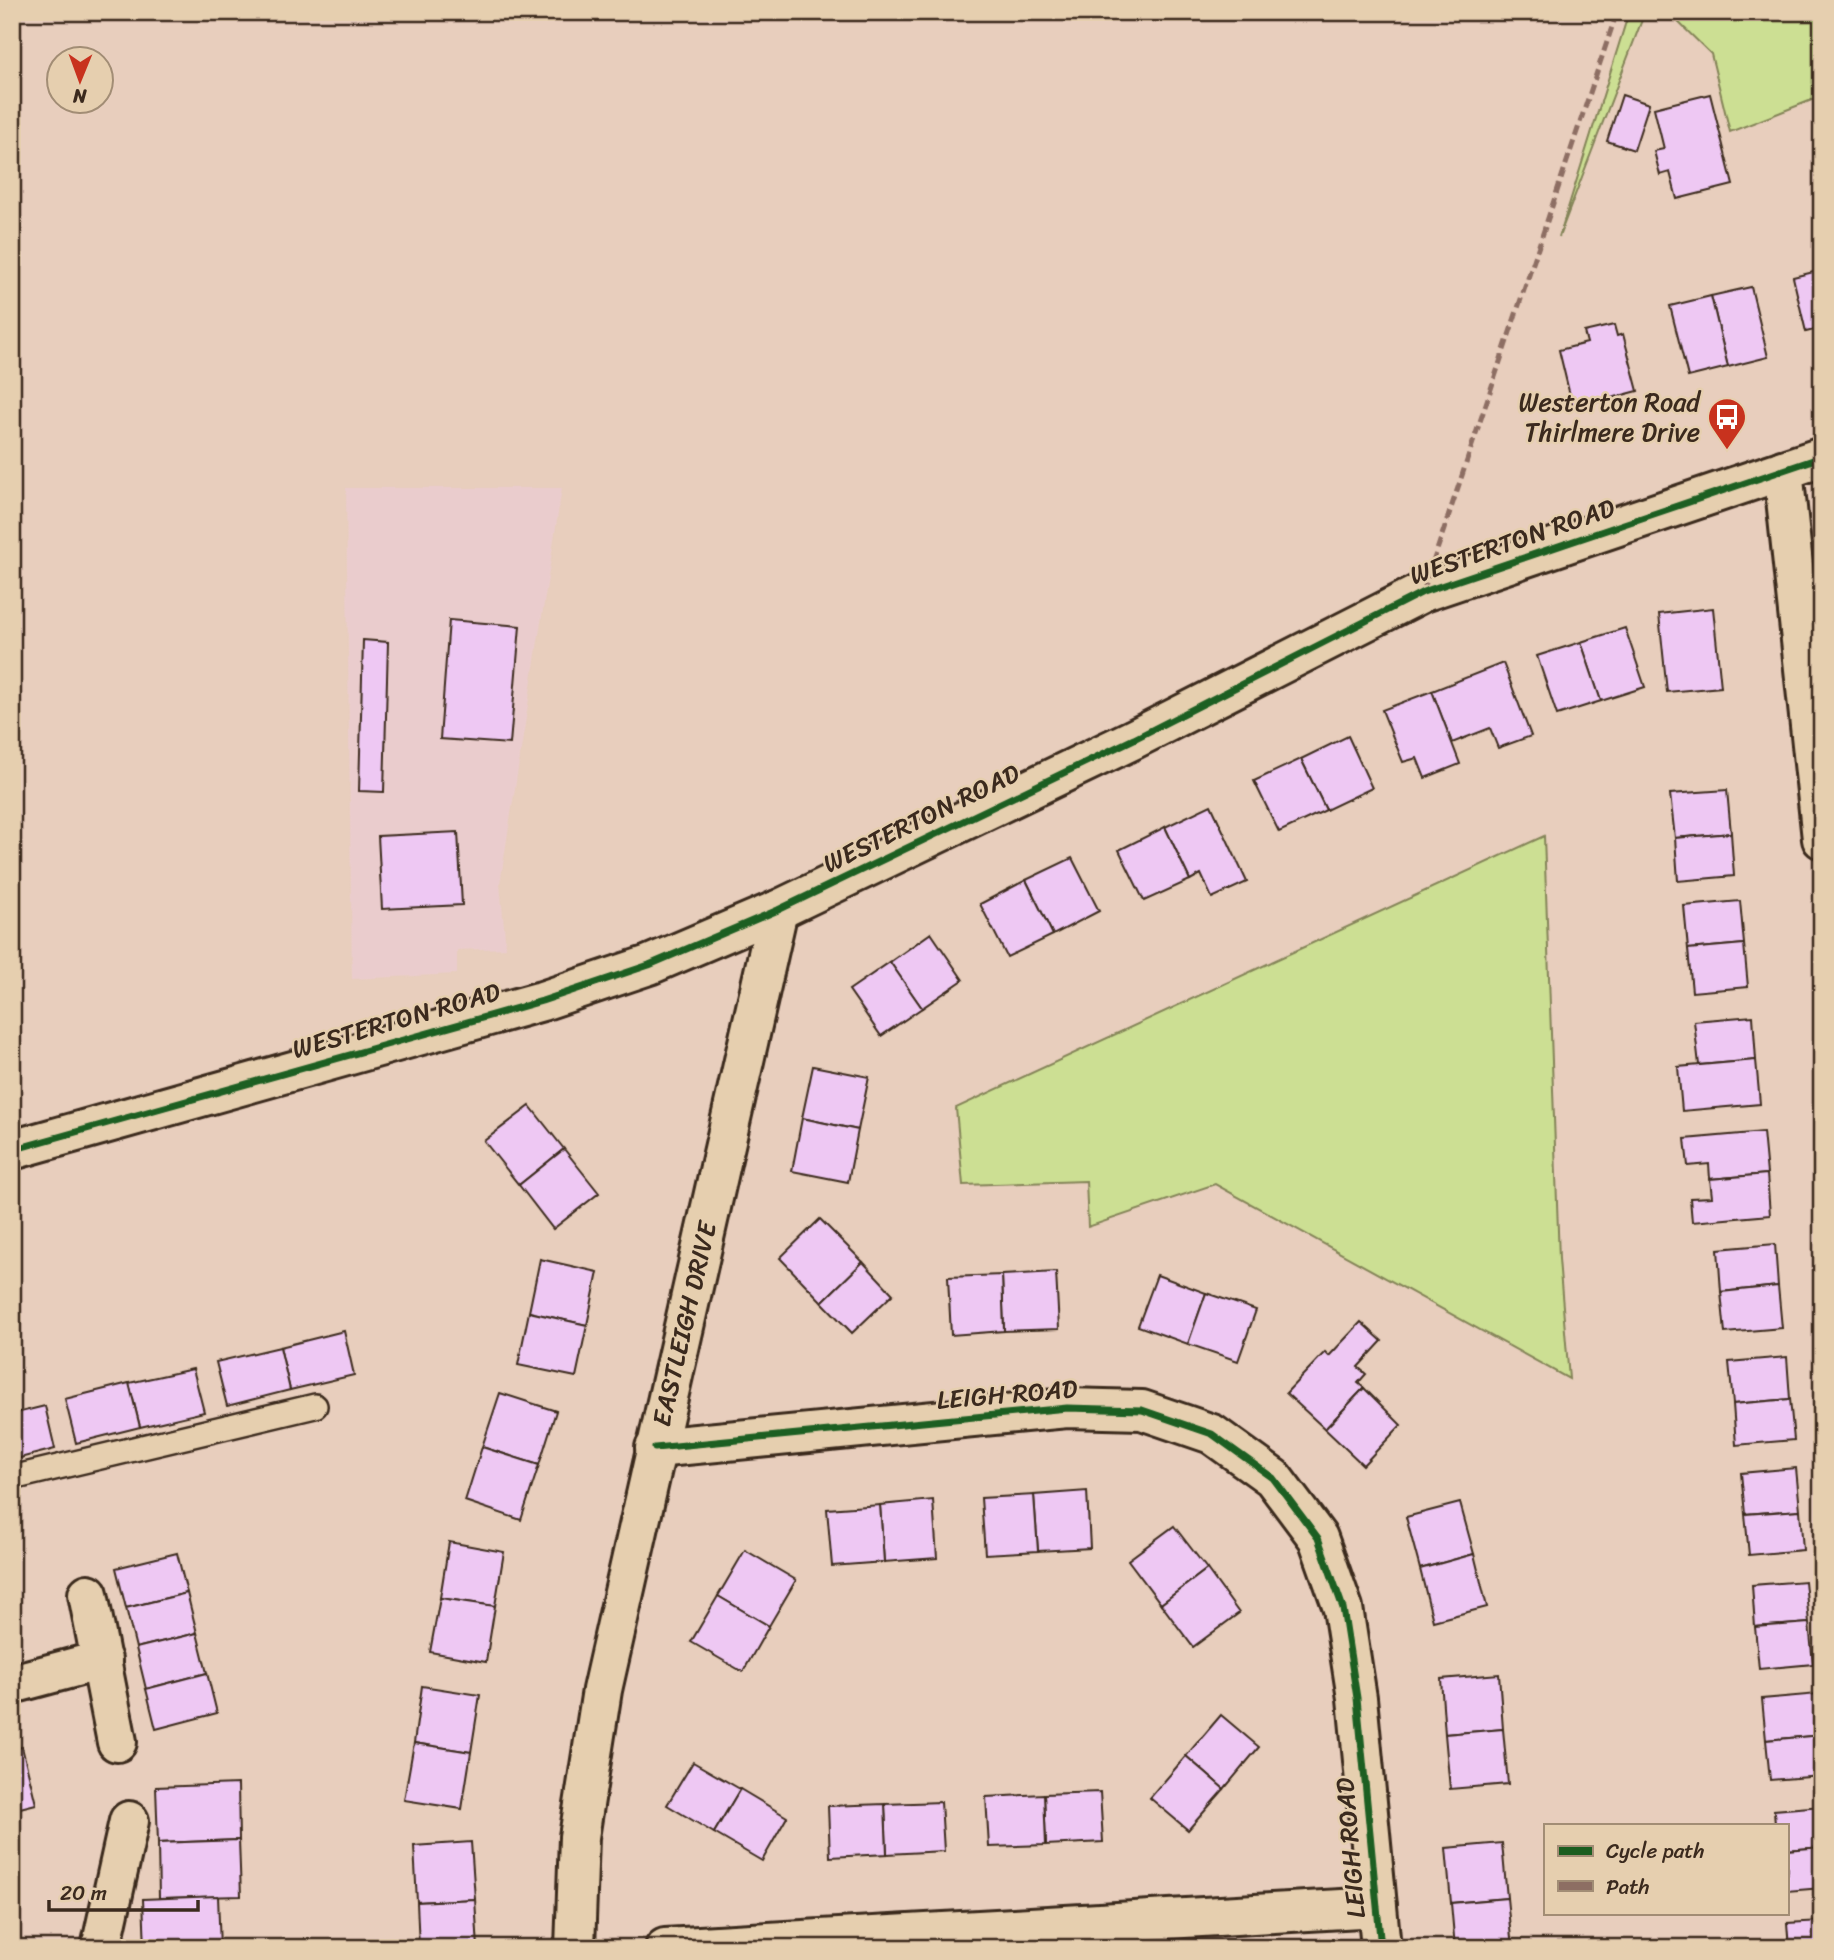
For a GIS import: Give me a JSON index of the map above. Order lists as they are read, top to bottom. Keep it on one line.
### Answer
{"streets":{"street":["WESTERTON ROAD","EASTLEIGH DRIVE","LEIGH ROAD"]},"crossings":[["WESTERTON ROAD","EASTLEIGH DRIVE"],["EASTLEIGH DRIVE","LEIGH ROAD"]],"places":{"bus stop":["Westerton Road Thirlmere Drive"]},"legend":["Cycle path","Path"],"scale_bar":"20 m","north":"bottom"}
